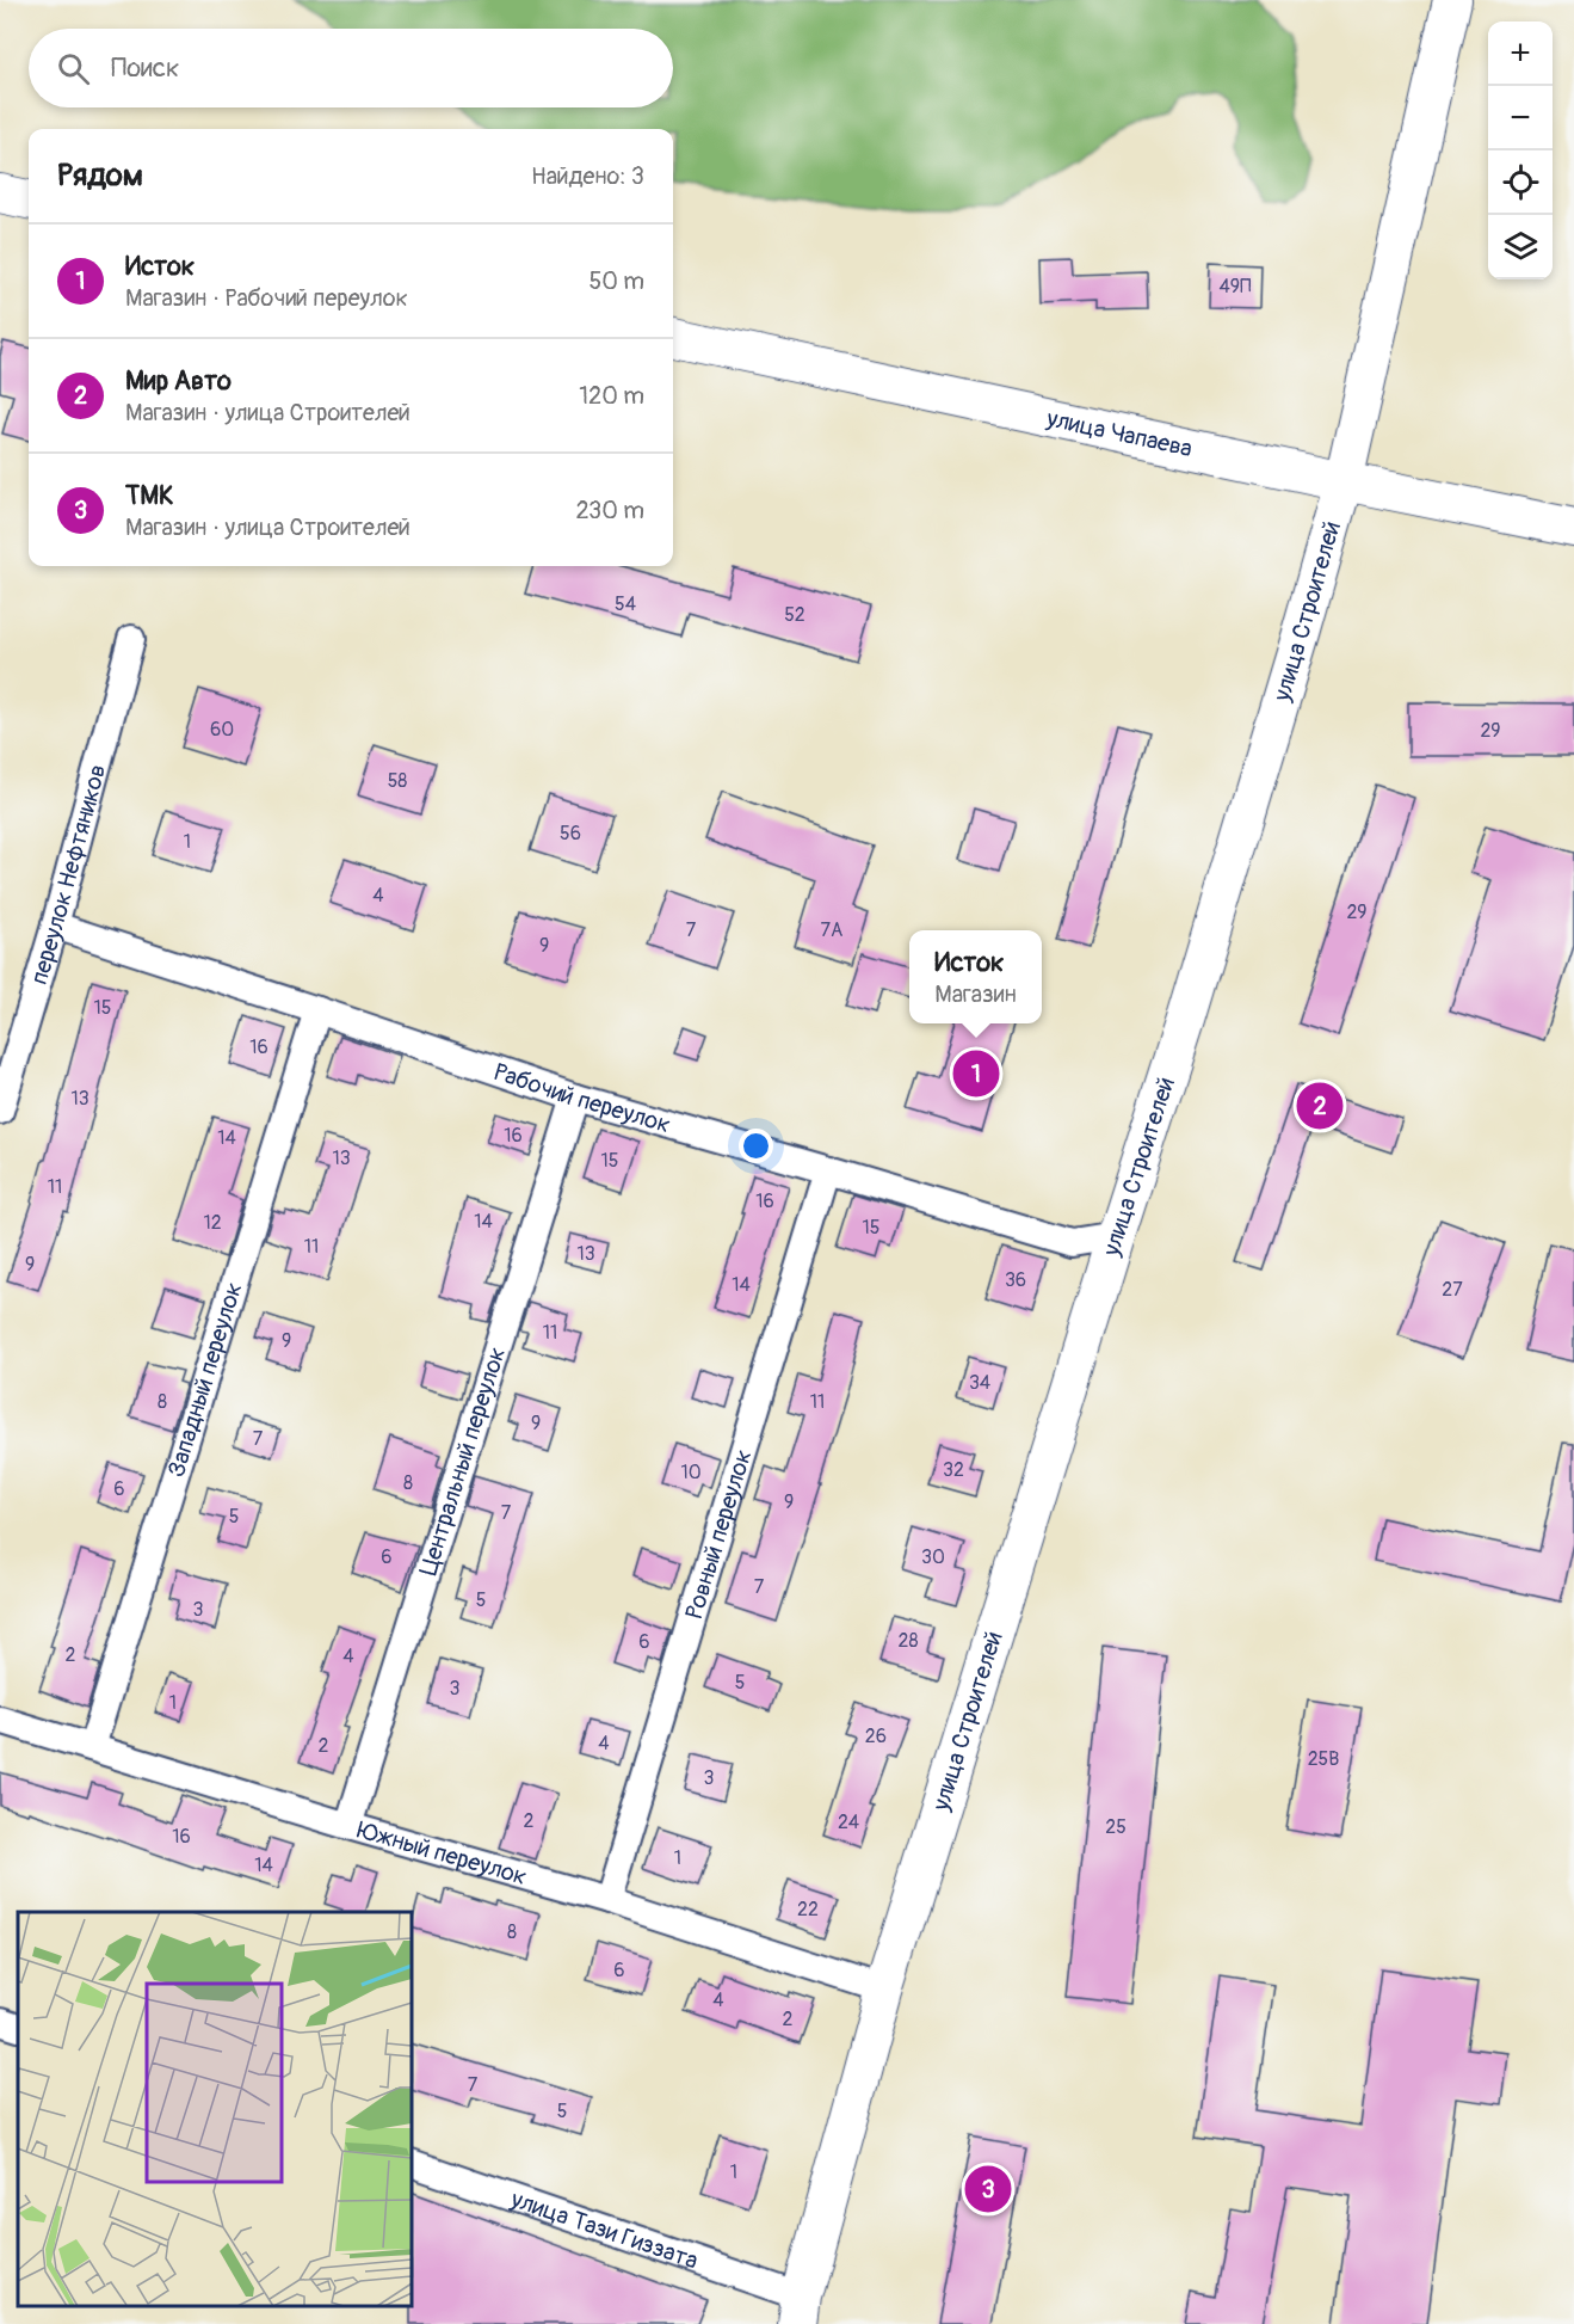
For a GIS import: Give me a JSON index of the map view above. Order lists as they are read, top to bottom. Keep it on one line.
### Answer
{"streets":{"street":["улица Чапаева","улица Строителей","переулок Нефтяников","Рабочий переулок","Западный переулок","Центральный переулок","Ровный переулок","Южный переулок","улица Тази Гиззата"]},"crossings":[["улица Чапаева","улица Строителей"],["улица Строителей","Рабочий переулок"],["улица Строителей","Южный переулок"],["улица Строителей","улица Тази Гиззата"],["переулок Нефтяников","Рабочий переулок"],["Рабочий переулок","Западный переулок"],["Рабочий переулок","Центральный переулок"],["Рабочий переулок","Ровный переулок"],["Западный переулок","Южный переулок"],["Центральный переулок","Южный переулок"],["Ровный переулок","Южный переулок"]],"house_numbers":["49П","54","52","60","29","58","56","1","4","29","7","7А","9","15","16","13","16","14","13","15","11","16","14","12","15","11","13","9","36","14","27","11","9","34","8","11","9","7","32","10","8","6","9","7","5","6","30","7","5","3","28","6","2","4","5","3","1","26","4","2","25В","3","2","24","25","16","1","14","22","8","6","4","2","7","5","1"],"page":{"map_buttons":["+","−"],"search":"Поиск","heading":["Рядом","Найдено: 3"],"list":[{"mark":"1","name":"Исток","note":"Магазин · Рабочий переулок","value":"50 m"},{"mark":"2","name":"Мир Авто","note":"Магазин · улица Строителей","value":"120 m"},{"mark":"3","name":"ТМК","note":"Магазин · улица Строителей","value":"230 m"}],"popup":["Исток","Магазин"],"pins":["1","2","3"]}}
